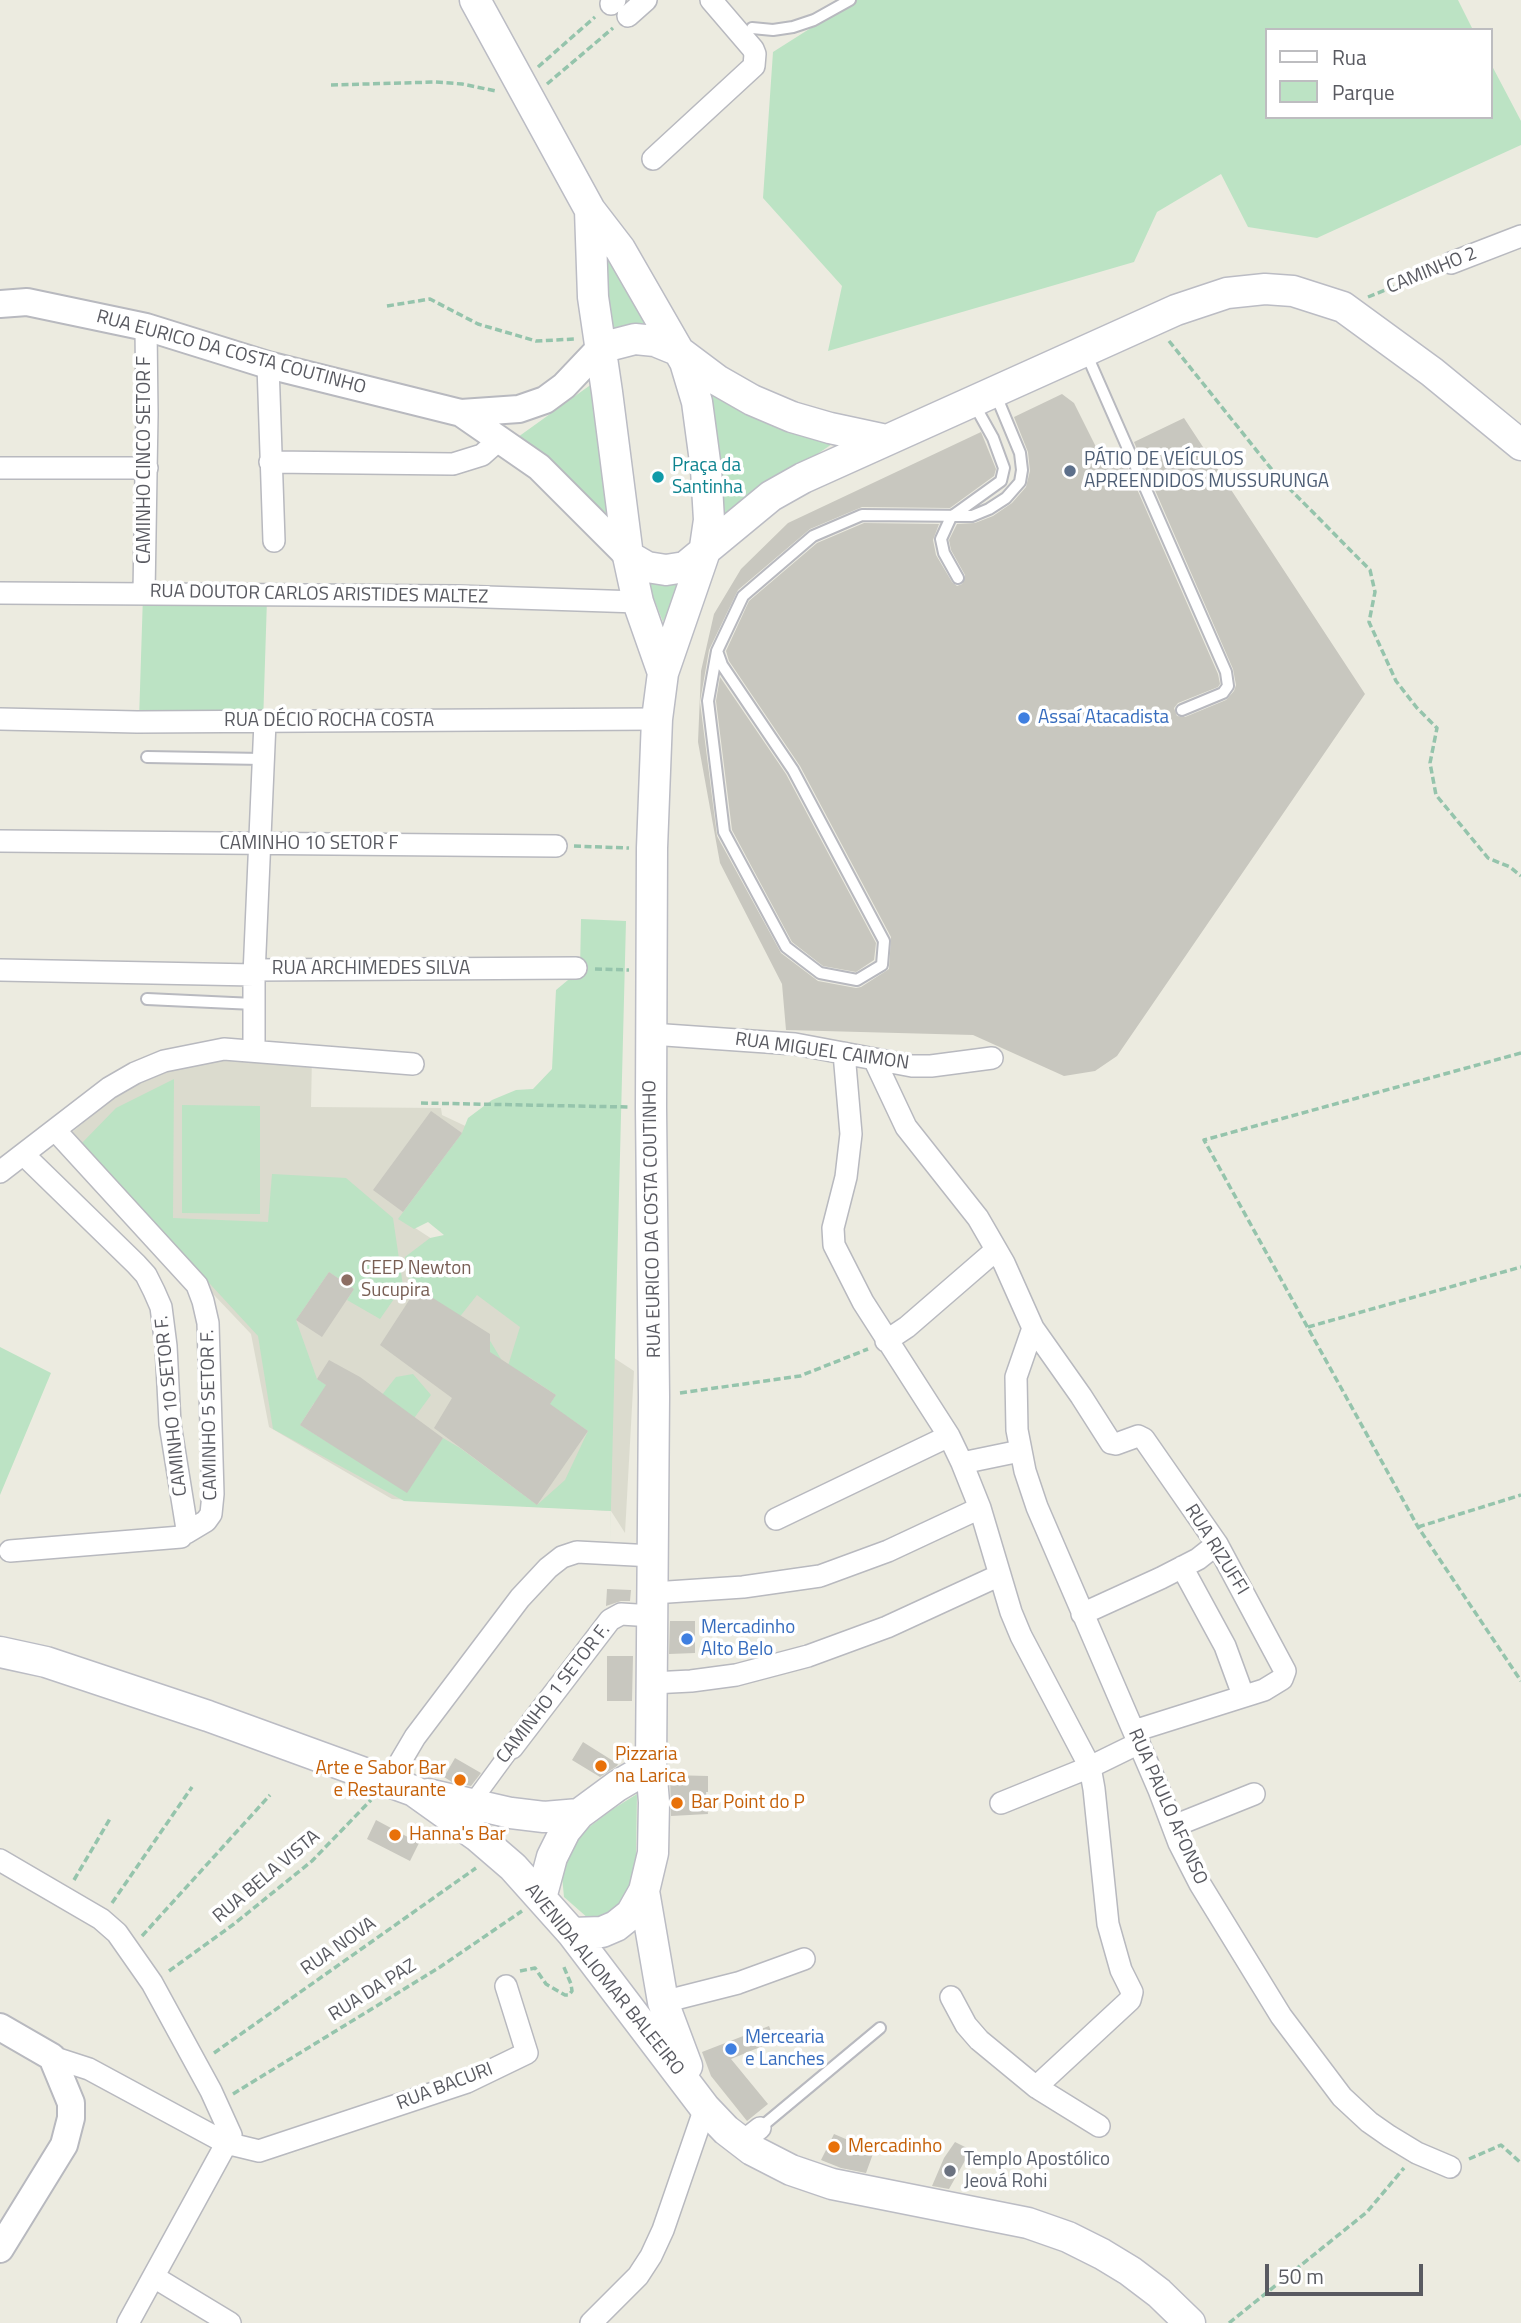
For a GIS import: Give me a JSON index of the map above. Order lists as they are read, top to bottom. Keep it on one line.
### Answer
{"streets":{"main road":["RUA EURICO DA COSTA COUTINHO","AVENIDA ALIOMAR BALEEIRO"],"street":["CAMINHO 2","CAMINHO CINCO SETOR F","RUA DOUTOR CARLOS ARISTIDES MALTEZ","RUA DÉCIO ROCHA COSTA","CAMINHO 10 SETOR F","RUA ARCHIMEDES SILVA","RUA MIGUEL CAIMON","CAMINHO 10 SETOR F.","CAMINHO 5 SETOR F.","RUA RIZUFFI","CAMINHO 1 SETOR F.","RUA PAULO AFONSO","RUA BACURI"],"path":["RUA BELA VISTA","RUA NOVA","RUA DA PAZ"]},"crossings":[["RUA EURICO DA COSTA COUTINHO","CAMINHO CINCO SETOR F"],["RUA EURICO DA COSTA COUTINHO","RUA DOUTOR CARLOS ARISTIDES MALTEZ"],["RUA EURICO DA COSTA COUTINHO","RUA DÉCIO ROCHA COSTA"],["RUA EURICO DA COSTA COUTINHO","RUA MIGUEL CAIMON"],["RUA EURICO DA COSTA COUTINHO","CAMINHO 1 SETOR F."],["RUA EURICO DA COSTA COUTINHO","AVENIDA ALIOMAR BALEEIRO"],["CAMINHO CINCO SETOR F","RUA DOUTOR CARLOS ARISTIDES MALTEZ"],["RUA DÉCIO ROCHA COSTA","RUA ARCHIMEDES SILVA"],["CAMINHO 10 SETOR F","RUA ARCHIMEDES SILVA"],["CAMINHO 10 SETOR F.","CAMINHO 5 SETOR F."],["RUA RIZUFFI","RUA PAULO AFONSO"],["RUA BELA VISTA","AVENIDA ALIOMAR BALEEIRO"],["RUA NOVA","AVENIDA ALIOMAR BALEEIRO"],["AVENIDA ALIOMAR BALEEIRO","RUA DA PAZ"]],"places":["PÁTIO DE VEÍCULOS APREENDIDOS MUSSURUNGA","Praça da Santinha","Assaí Atacadista","CEEP Newton Sucupira","Mercadinho Alto Belo","Pizzaria na Larica","Arte e Sabor Bar e Restaurante","Bar Point do P","Hanna's Bar","Mercearia e Lanches","Mercadinho","Templo Apostólico Jeová Rohi"],"legend":["Rua","Parque"],"scale_bar":"50 m"}
